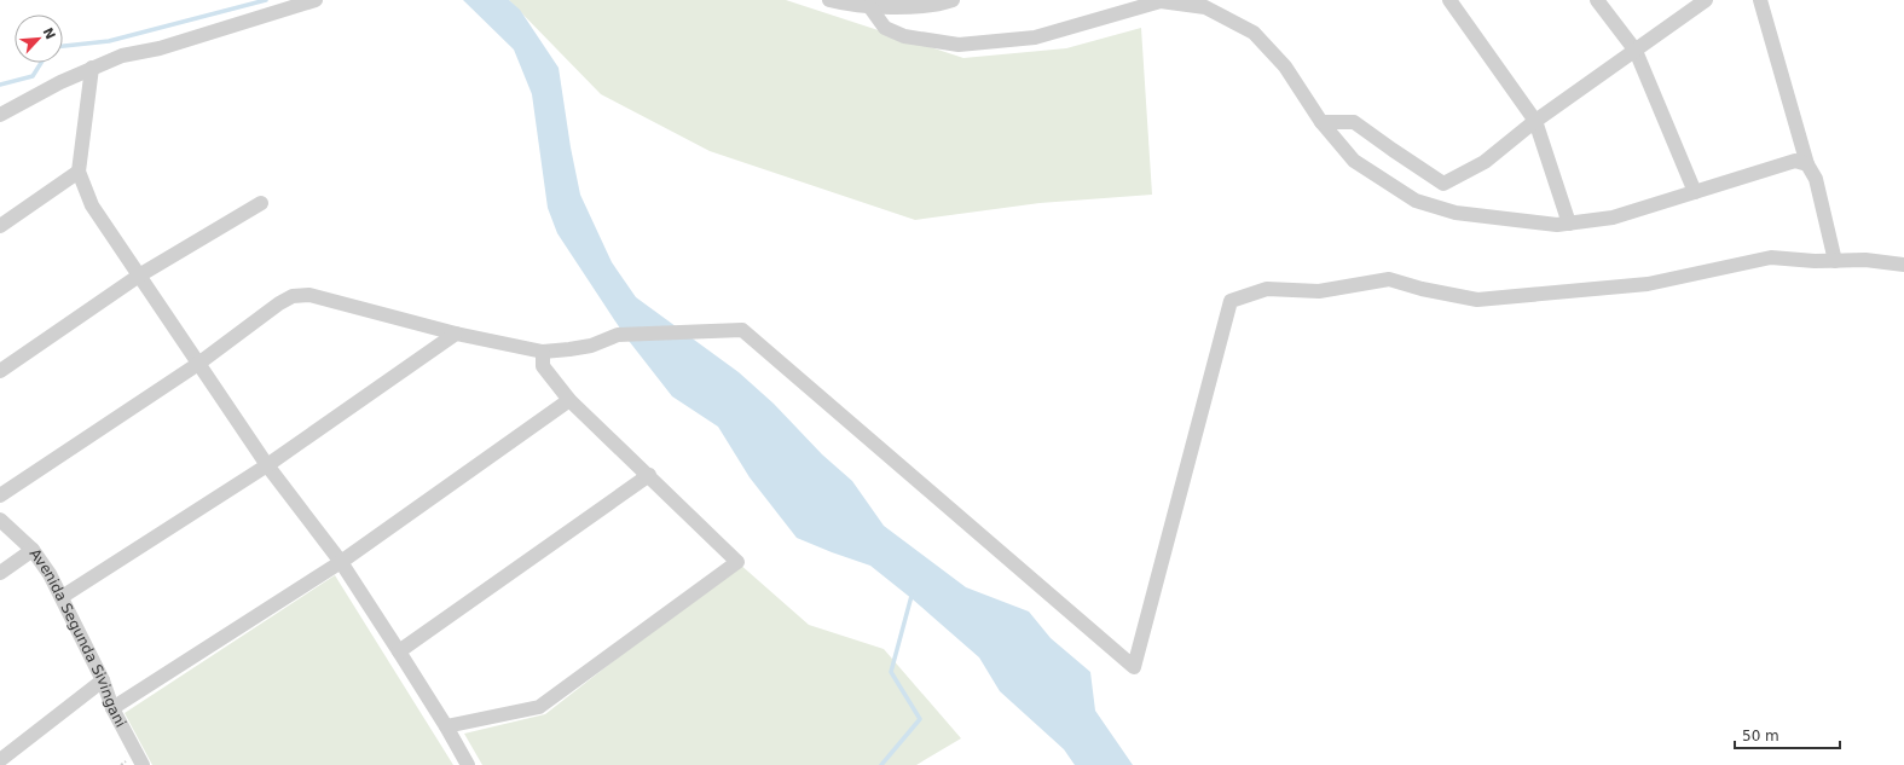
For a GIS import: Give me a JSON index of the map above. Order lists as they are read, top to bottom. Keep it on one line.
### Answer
{"streets":{"street":["Avenida Segunda Sivingani"]},"scale_bar":"50 m","north":"top right"}
